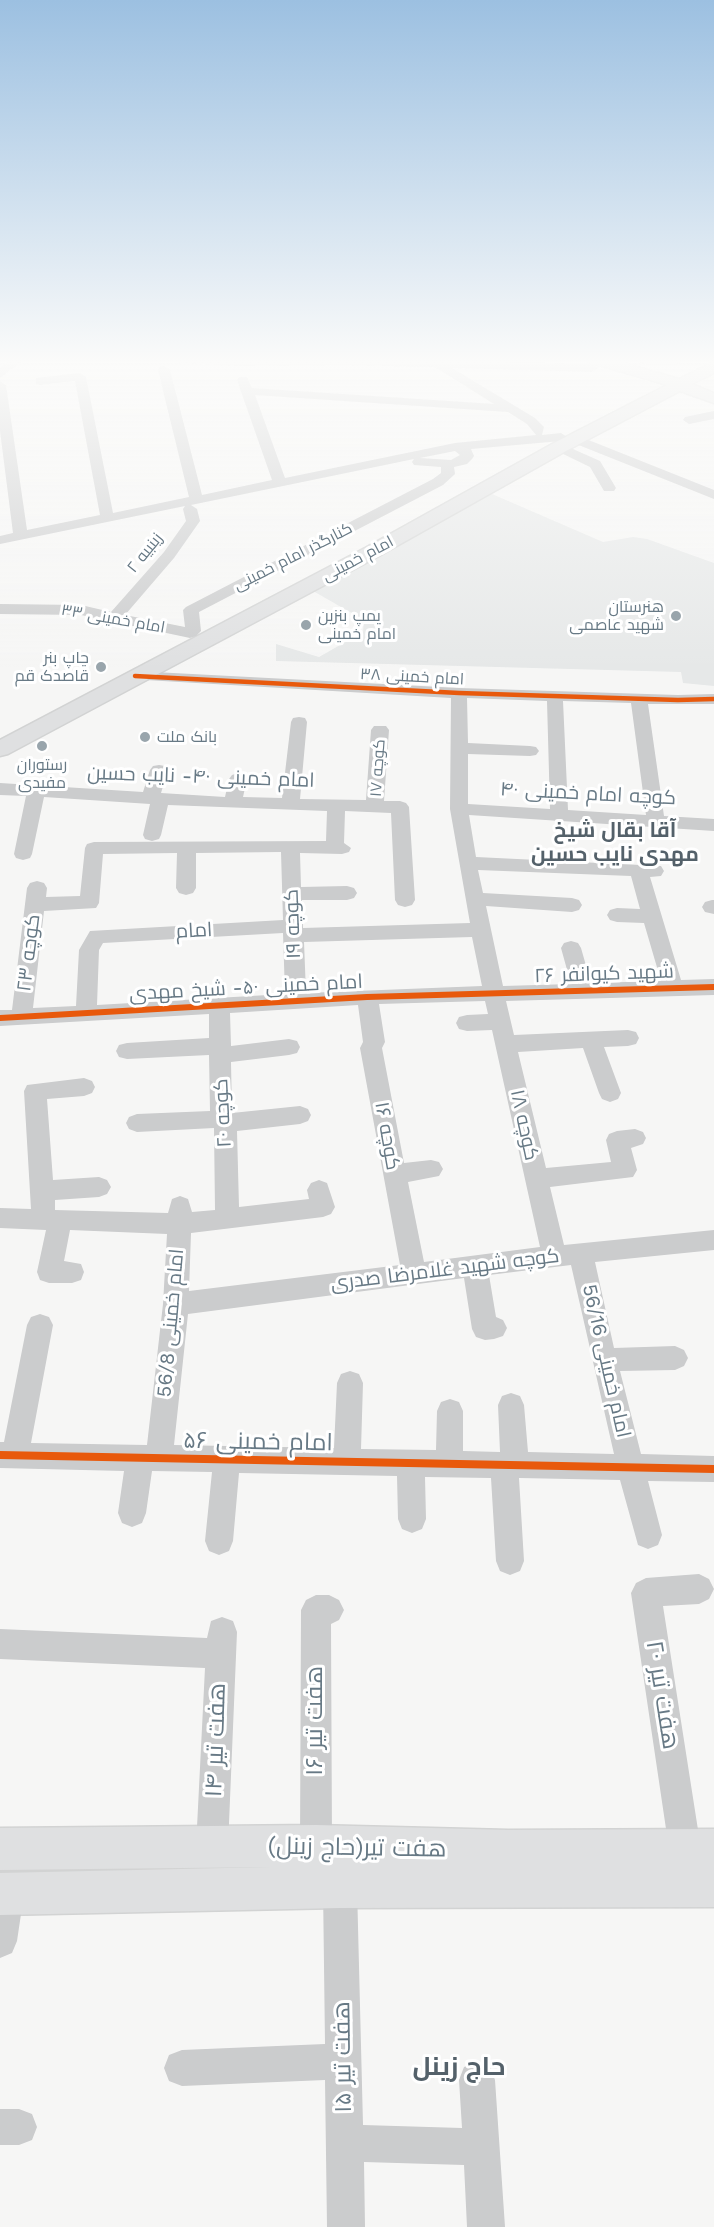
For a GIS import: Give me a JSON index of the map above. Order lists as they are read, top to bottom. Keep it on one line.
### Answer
{"streets":{"main road":["امام خمینی","هفت تیر(حاج زینل)"],"street":["زینبیه ۲","کنارگذر امام خمینی","امام خمینی ۳۳","امام خمینی ۳۸","کوچه ۱۷","امام خمینی ۴۰- نایب حسین","کوچه امام خمینی ۴۰","کوچه ۱۹","امام","کوچه ۲۳","شهید کیوانفر ۲۶","امام خمینی ۵۰- شیخ مهدی","کوچه ۲۰","کوچه ۱۸","کوچه ۱۶","کوچه شهید غلامرضا صدری","امام خمینی 56/8","امام خمینی 56/16","امام خمینی ۵۶","هفت تیر ۲۰","هفت تیر ۱۶","هفت تیر ۱۴","هفت تیر ۱۵"]},"crossings":[["زینبیه ۲","امام خمینی ۳۳"],["کنارگذر امام خمینی","امام خمینی ۳۳"],["امام خمینی","امام خمینی ۳۳"],["امام خمینی","امام خمینی ۳۸"],["کوچه ۱۷","امام خمینی ۴۰- نایب حسین"],["کوچه امام خمینی ۴۰","کوچه ۱۸"],["کوچه ۱۹","امام"],["کوچه ۱۹","امام خمینی ۵۰- شیخ مهدی"],["امام","امام خمینی ۵۰- شیخ مهدی"],["امام","کوچه ۱۸"],["کوچه ۲۳","امام خمینی ۵۰- شیخ مهدی"],["شهید کیوانفر ۲۶","امام خمینی ۵۰- شیخ مهدی"],["شهید کیوانفر ۲۶","کوچه ۱۸"],["امام خمینی ۵۰- شیخ مهدی","کوچه ۲۰"],["امام خمینی ۵۰- شیخ مهدی","کوچه ۱۸"],["امام خمینی ۵۰- شیخ مهدی","کوچه ۱۶"],["کوچه ۱۸","کوچه شهید غلامرضا صدری"],["کوچه ۱۶","کوچه شهید غلامرضا صدری"],["کوچه شهید غلامرضا صدری","امام خمینی 56/8"],["کوچه شهید غلامرضا صدری","امام خمینی 56/16"],["امام خمینی 56/8","امام خمینی ۵۶"],["امام خمینی 56/16","امام خمینی ۵۶"],["هفت تیر ۲۰","هفت تیر(حاج زینل)"],["هفت تیر ۱۶","هفت تیر(حاج زینل)"],["هفت تیر ۱۴","هفت تیر(حاج زینل)"],["هفت تیر(حاج زینل)","هفت تیر ۱۵"]],"districts":["آقا بقال شیخ مهدی نایب حسین","حاج زینل"],"places":["هنرستان شهید عاصمی","پمپ بنزین امام خمینی","چاپ بنر قاصدک قم","بانک ملت","رستوران مفیدی"]}
